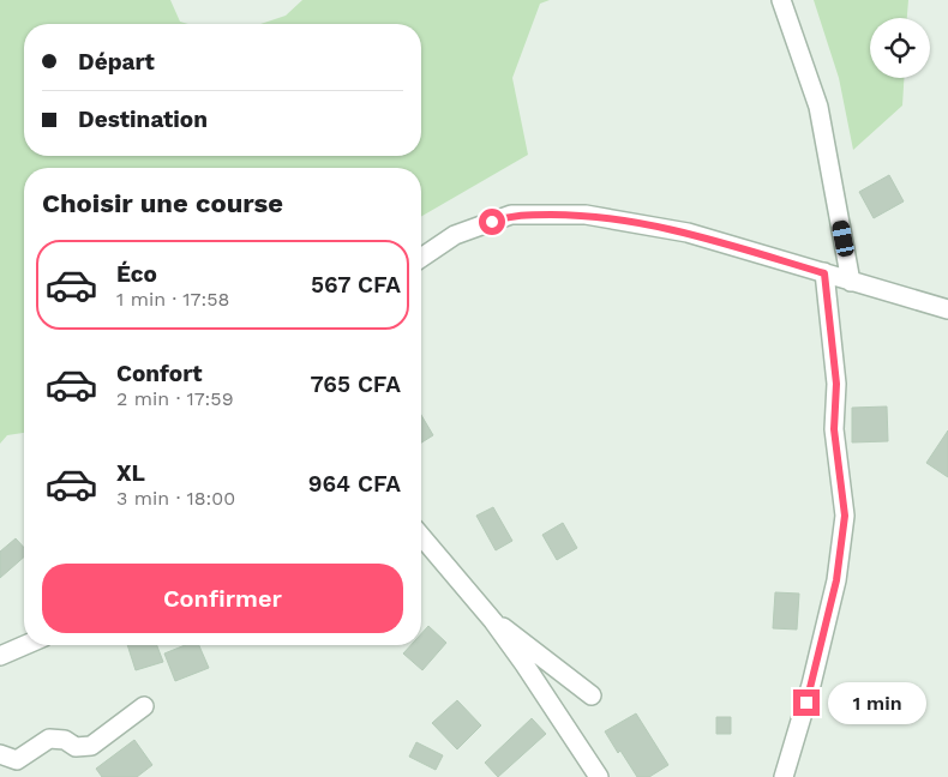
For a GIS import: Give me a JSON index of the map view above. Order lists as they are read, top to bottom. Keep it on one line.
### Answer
{"page":{"banner":["Départ","Destination"],"heading":"Choisir une course","list":[{"name":"Éco","note":"1 min · 17:58","value":"567 CFA"},{"name":"Confort","note":"2 min · 17:59","value":"765 CFA"},{"name":"XL","note":"3 min · 18:00","value":"964 CFA"}],"buttons":"Confirmer","bubble":"1 min"}}
